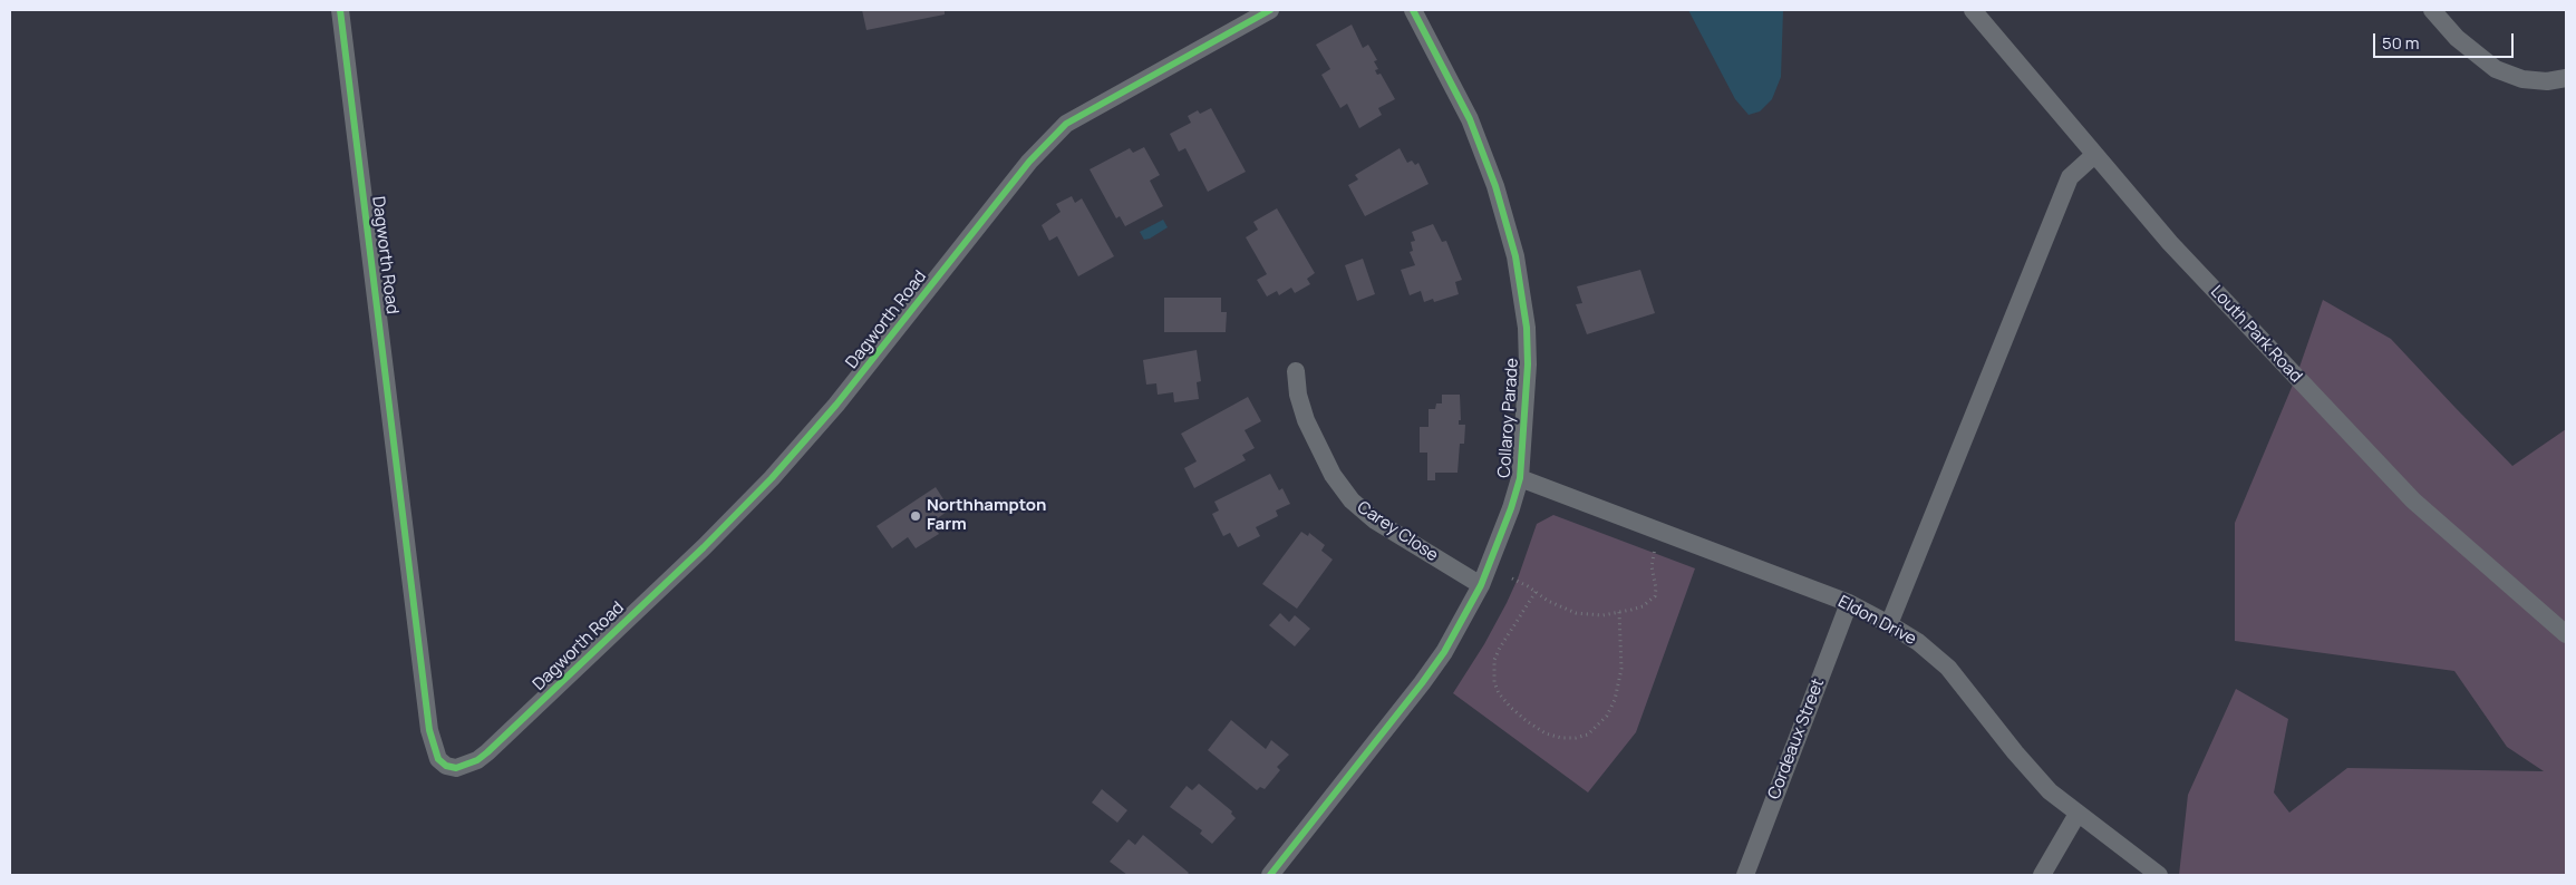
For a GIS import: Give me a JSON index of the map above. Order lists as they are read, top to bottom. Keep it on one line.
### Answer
{"streets":{"street":["Dagworth Road","Louth Park Road","Collaroy Parade","Carey Close","Eldon Drive","Cordeaux Street"]},"crossings":[["Collaroy Parade","Carey Close"],["Collaroy Parade","Eldon Drive"],["Eldon Drive","Cordeaux Street"]],"places":["Northhampton Farm"],"scale_bar":"50 m"}
